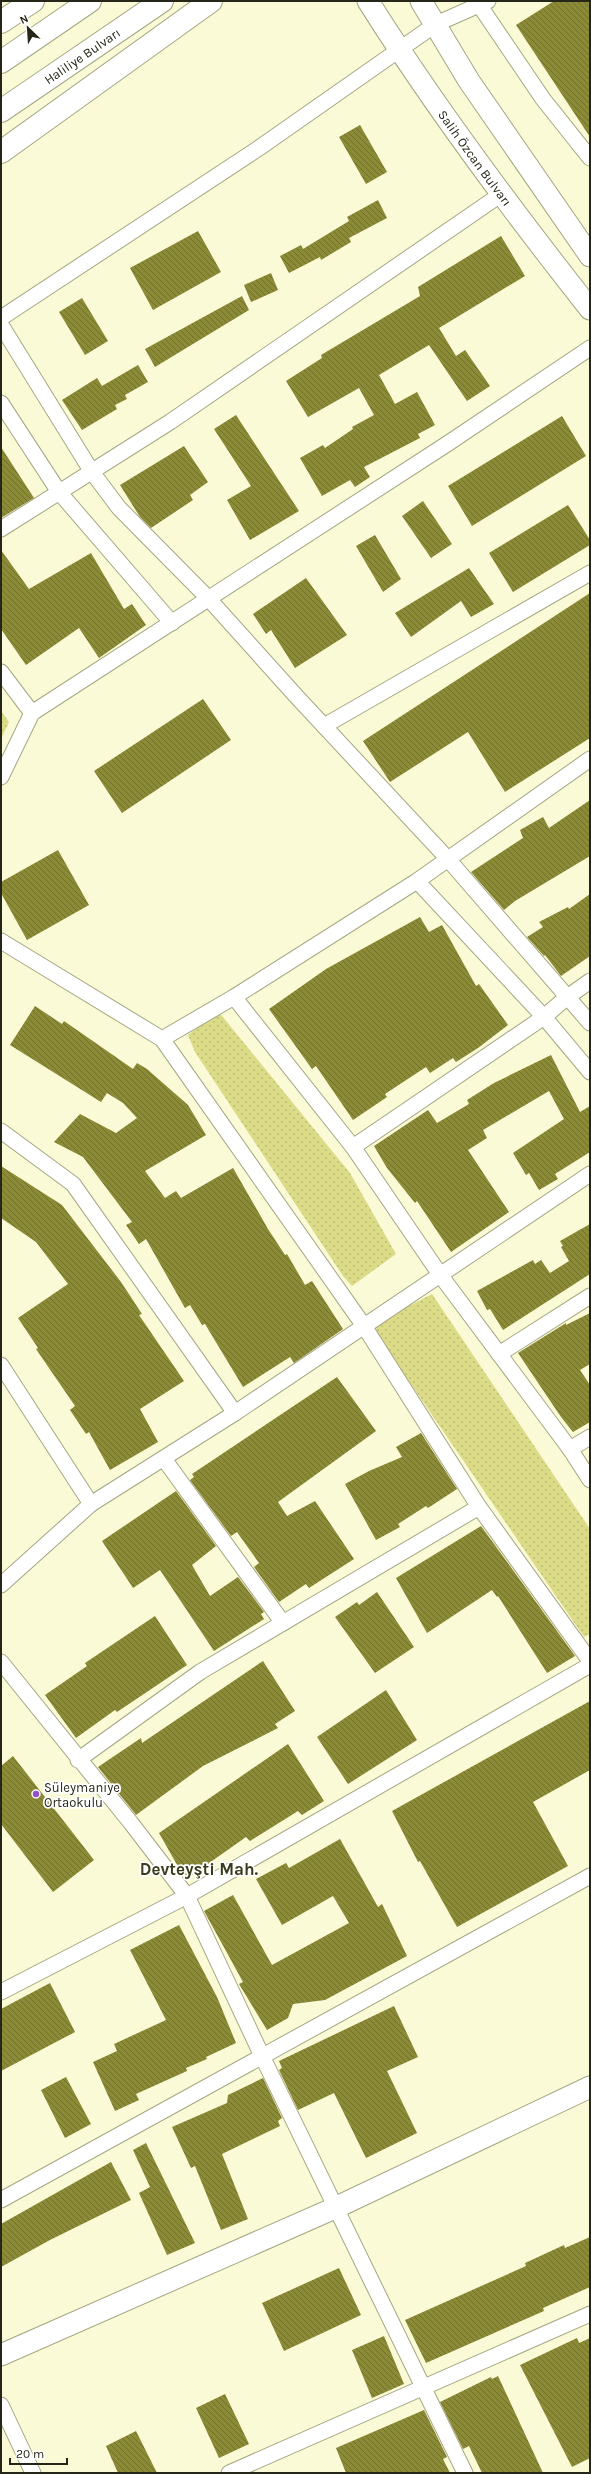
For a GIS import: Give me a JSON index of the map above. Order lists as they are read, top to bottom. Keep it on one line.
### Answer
{"streets":{"highway":["Haliliye Bulvarı"],"main road":["Salih Özcan Bulvarı"]},"districts":["Devteyşti Mah."],"places":["Süleymaniye Ortaokulu"],"scale_bar":"20 m","north":"top left"}
